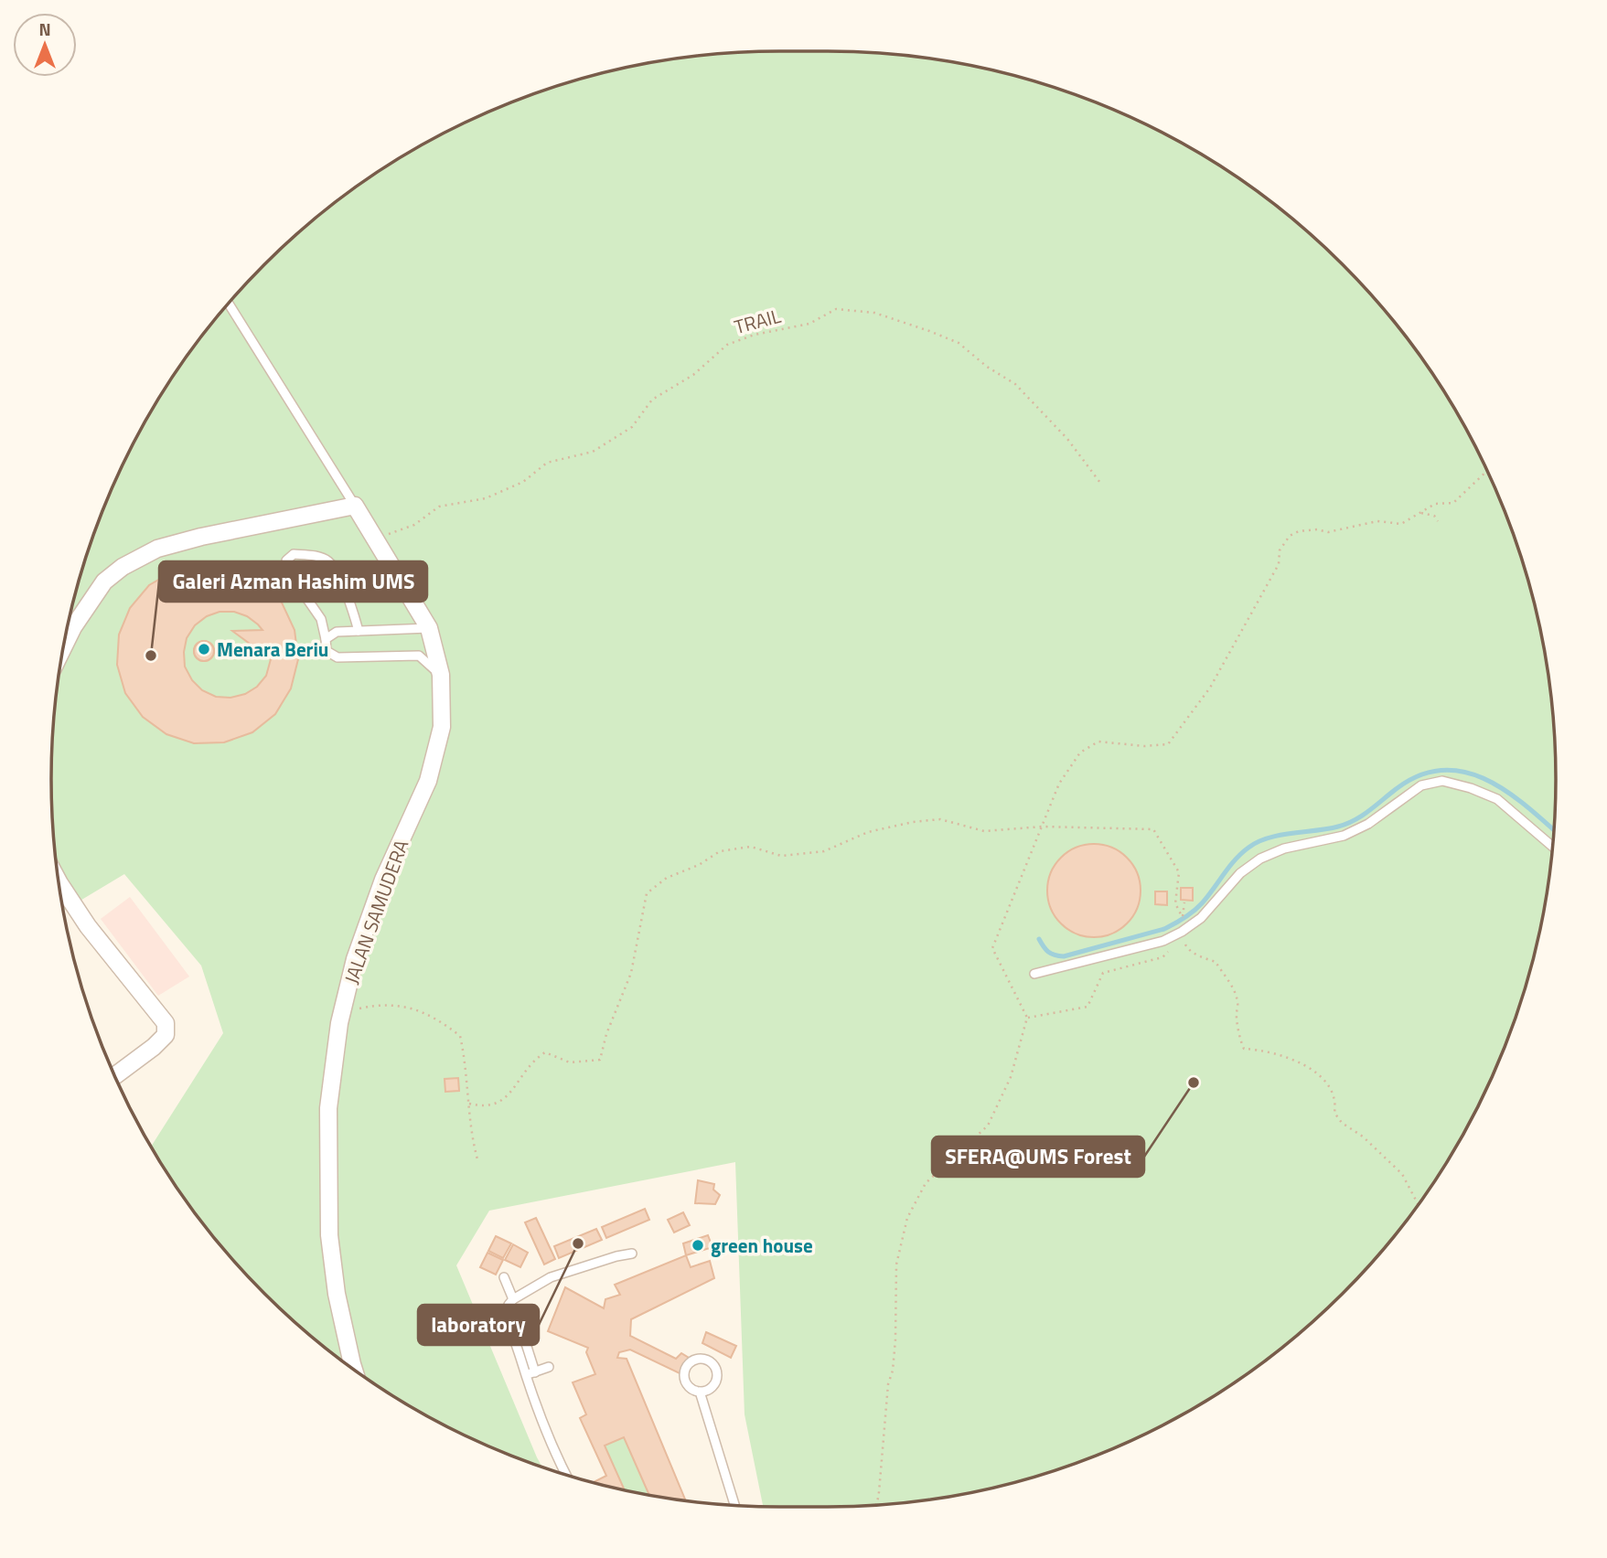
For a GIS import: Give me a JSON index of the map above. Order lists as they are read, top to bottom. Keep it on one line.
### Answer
{"streets":{"street":["JALAN SAMUDERA"],"path":["TRAIL"]},"crossings":[["TRAIL","JALAN SAMUDERA"]],"places":["Menara Beriu","Galeri Azman Hashim UMS","SFERA@UMS Forest","laboratory","green house"],"north":"top"}
